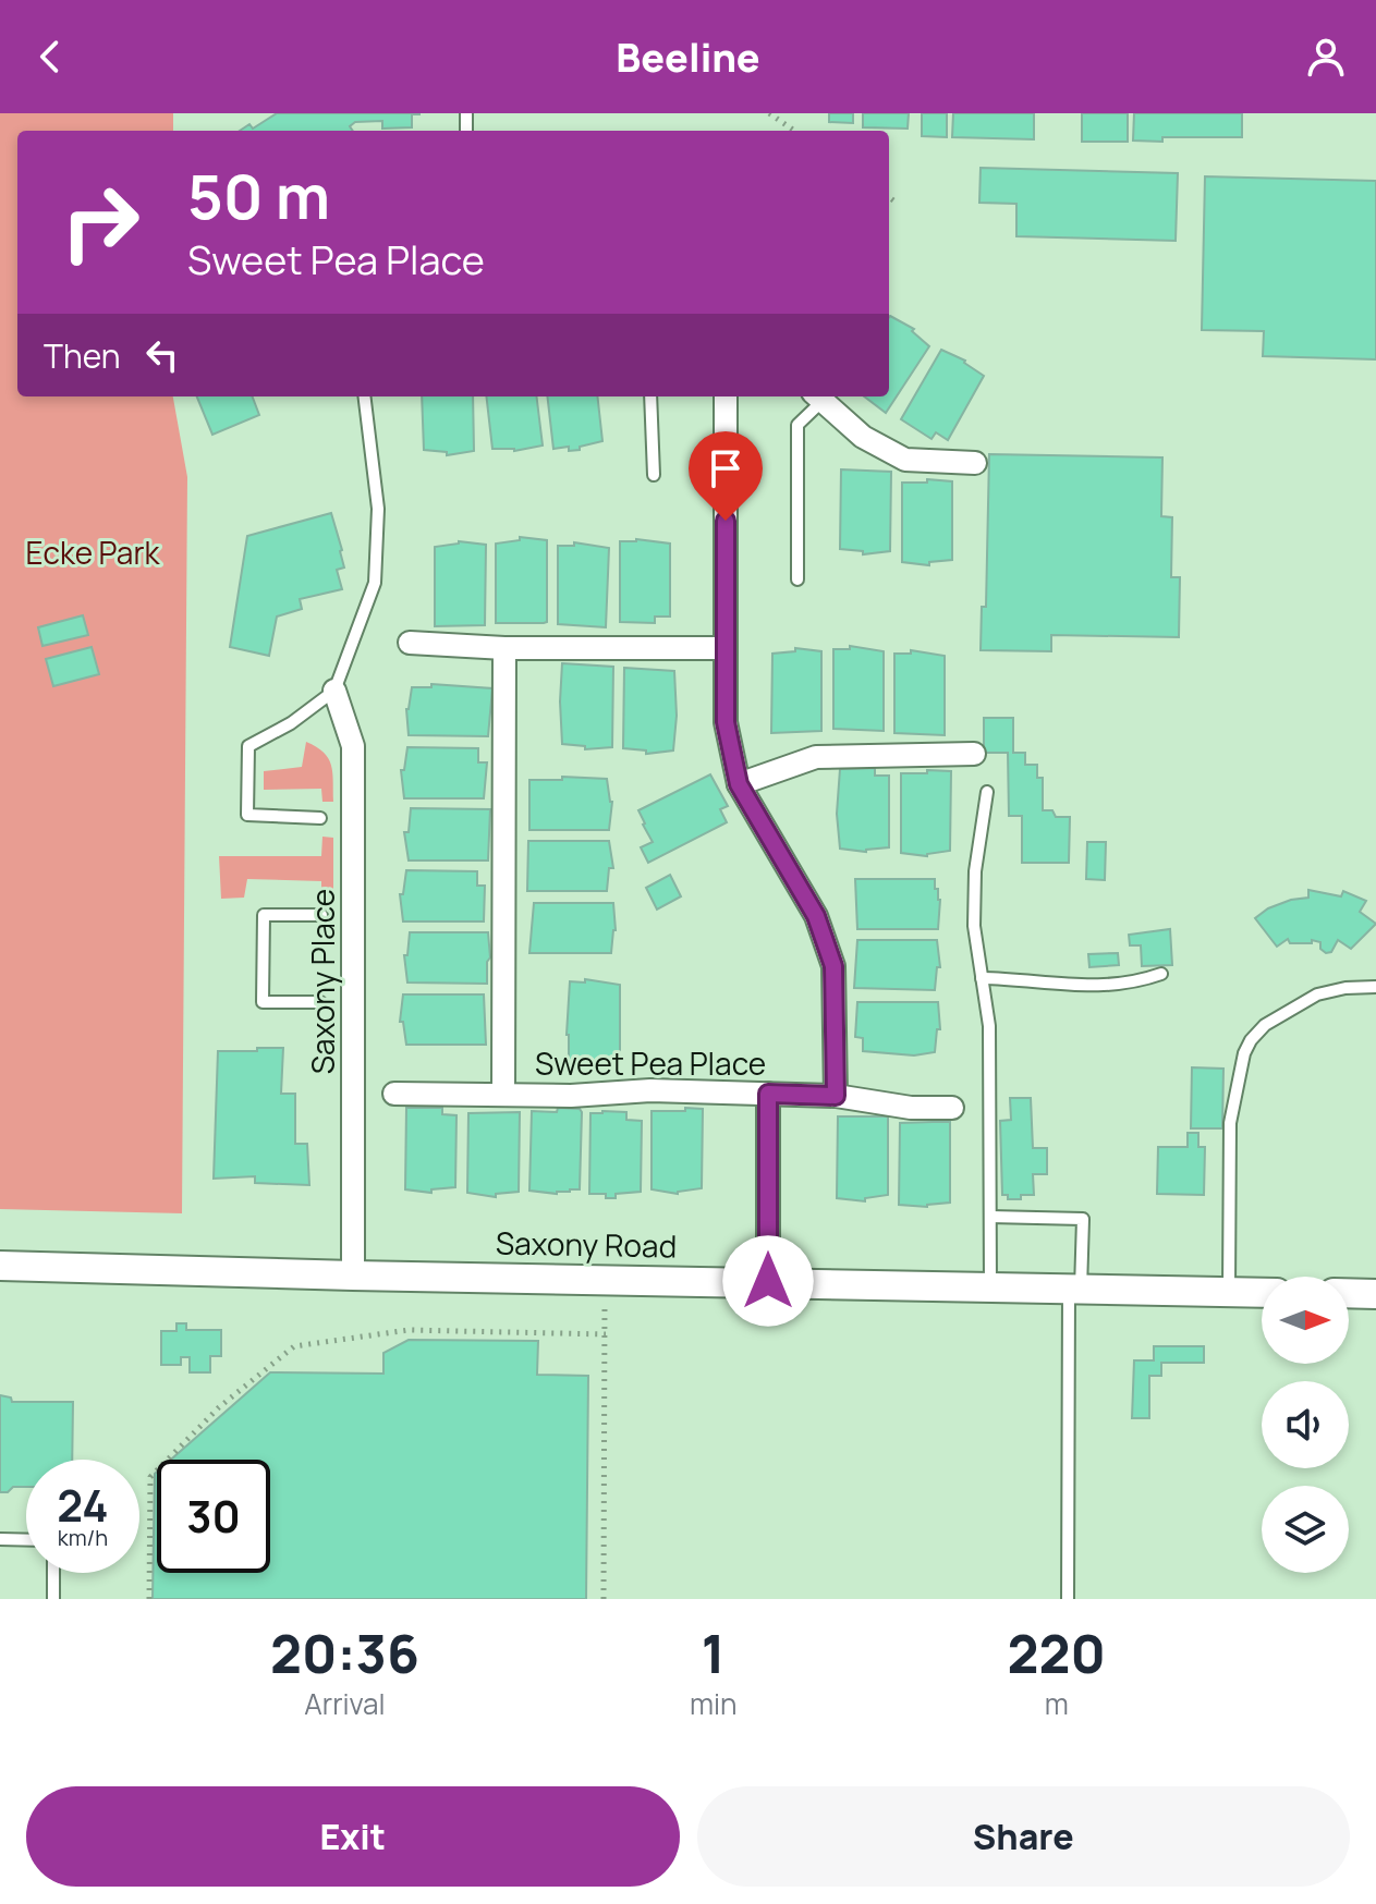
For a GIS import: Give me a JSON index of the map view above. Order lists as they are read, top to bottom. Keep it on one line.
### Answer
{"streets":{"street":["Saxony Place","Sweet Pea Place","Saxony Road"]},"crossings":[["Saxony Place","Saxony Road"]],"parks":["Ecke Park"],"north":"right","page":{"header":"Beeline","turn":["50 m","Sweet Pea Place"],"then":"Then","speed":"24 km/h","limit":"30","eta":["20:36","Arrival","1","min","220","m"],"buttons":["Exit","Share"]}}
